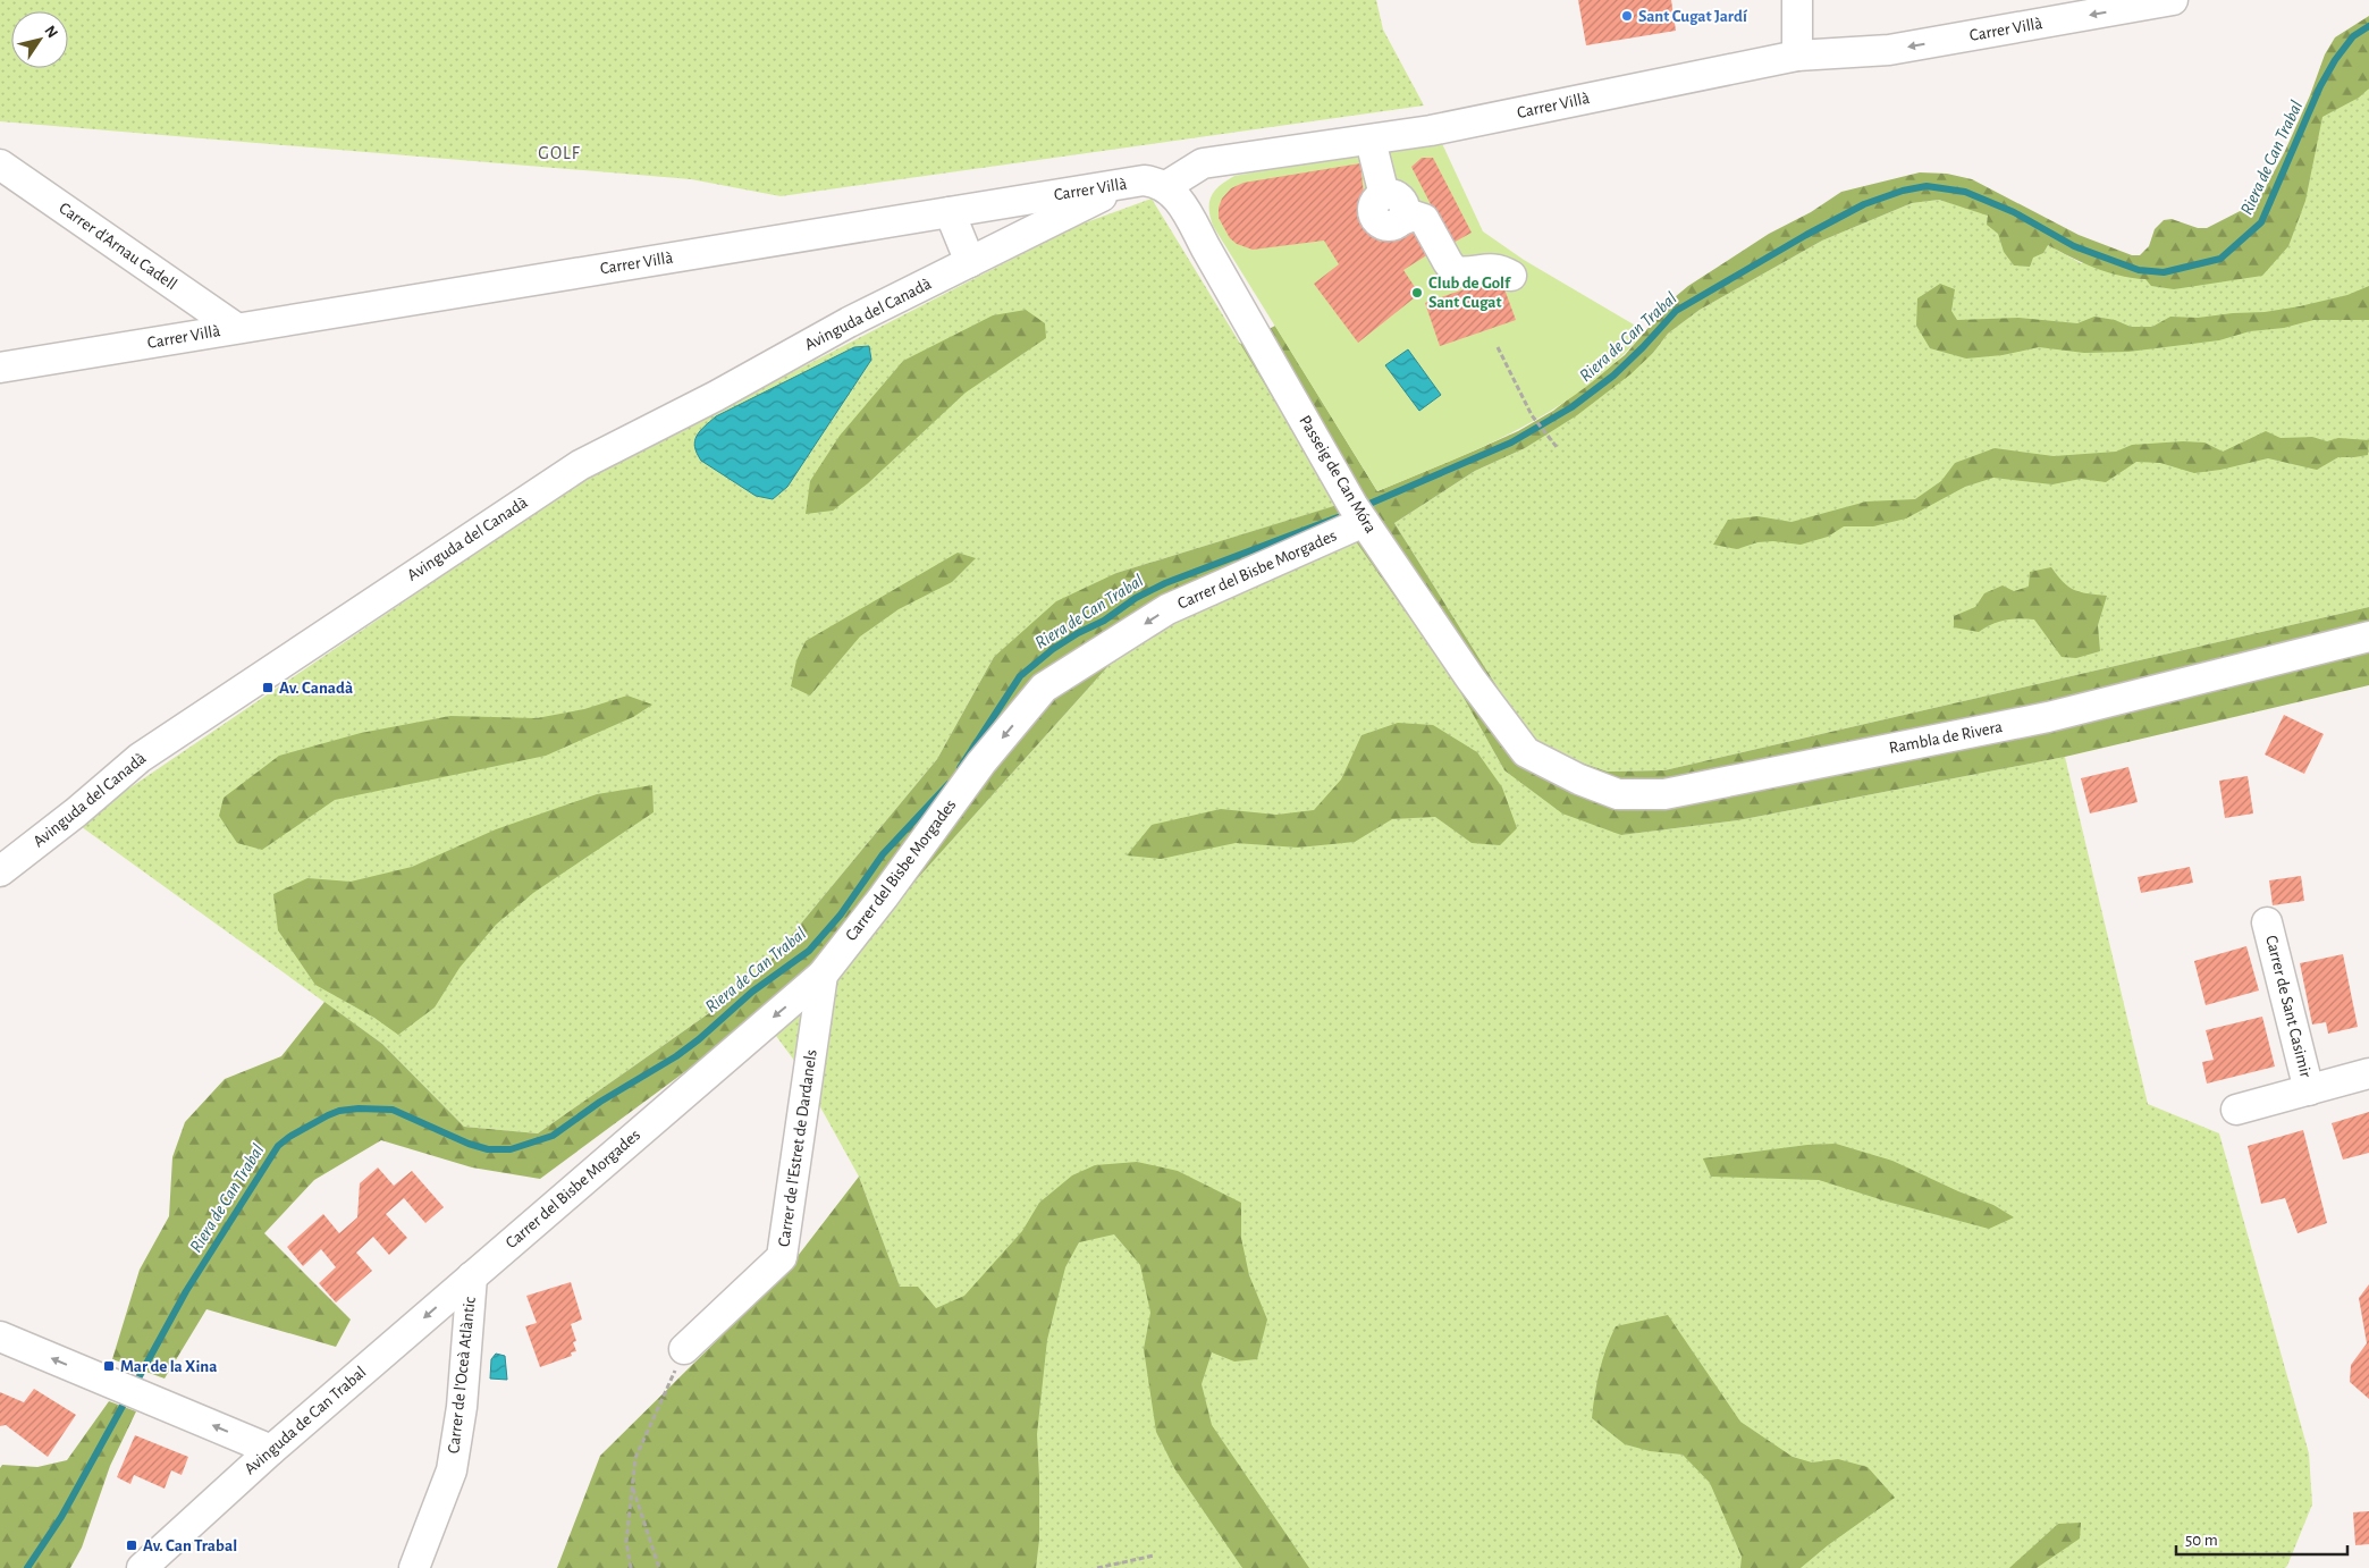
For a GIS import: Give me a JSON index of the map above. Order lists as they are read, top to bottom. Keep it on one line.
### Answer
{"streets":{"street":["Carrer Villà","Carrer d'Arnau Cadell","Avinguda del Canadà","Passeig de Can Móra","Carrer del Bisbe Morgades","Rambla de Rivera","Carrer de Sant Casimir","Carrer de l'Estret de Dardanels","Carrer de l'Oceà Atlàntic","Avinguda de Can Trabal"]},"crossings":[["Carrer Villà","Carrer d'Arnau Cadell"],["Carrer Villà","Avinguda del Canadà"],["Carrer Villà","Passeig de Can Móra"],["Passeig de Can Móra","Carrer del Bisbe Morgades"],["Passeig de Can Móra","Rambla de Rivera"],["Carrer del Bisbe Morgades","Carrer de l'Estret de Dardanels"],["Carrer del Bisbe Morgades","Carrer de l'Oceà Atlàntic"],["Carrer del Bisbe Morgades","Avinguda de Can Trabal"],["Carrer de l'Oceà Atlàntic","Avinguda de Can Trabal"]],"one_way":["Carrer del Bisbe Morgades","Avinguda de Can Trabal"],"districts":["GOLF"],"water":["Riera de Can Trabal"],"places":{"other":["Sant Cugat Jardí","Club de Golf Sant Cugat"],"transit":["Av. Canadà","Mar de la Xina","Av. Can Trabal"]},"scale_bar":"50 m","north":"top right"}
